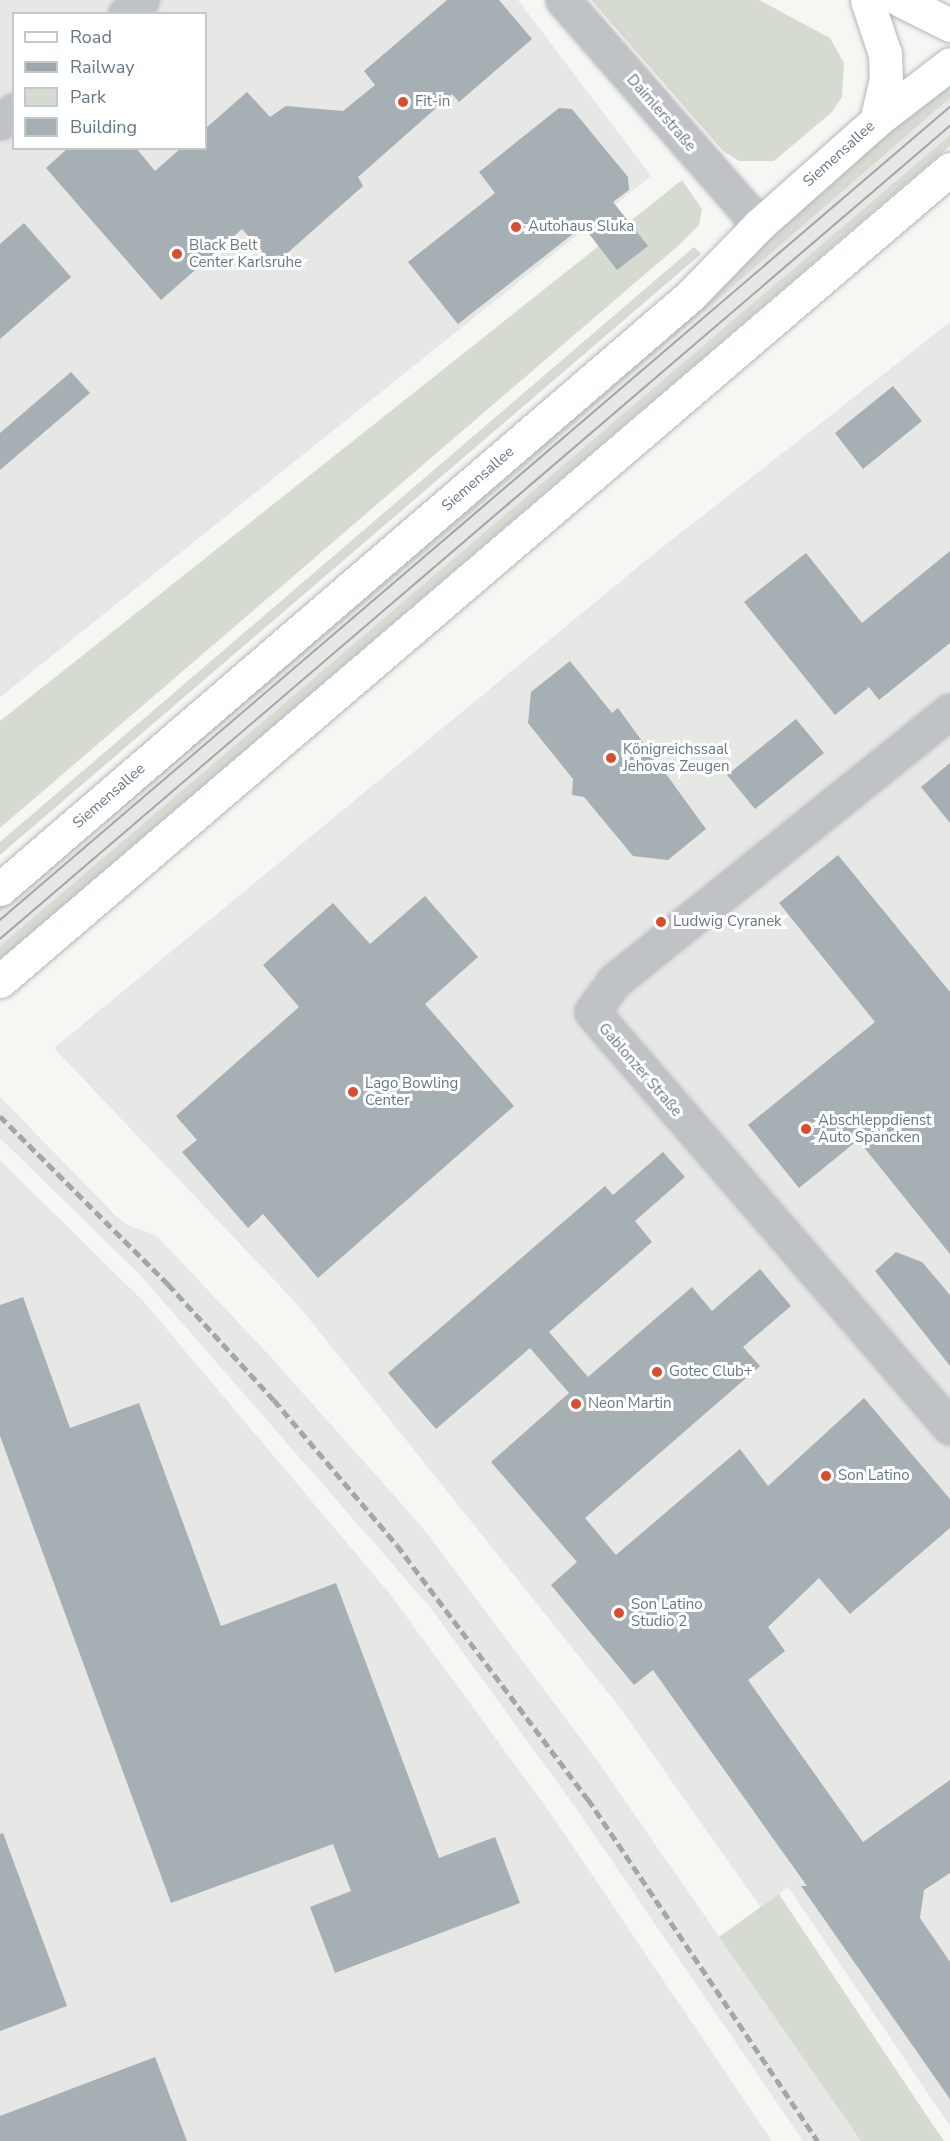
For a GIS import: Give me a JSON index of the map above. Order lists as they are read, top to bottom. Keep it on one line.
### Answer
{"streets":{"main road":["Siemensallee"],"street":["Daimlerstraße","Gablonzer Straße"]},"crossings":[["Daimlerstraße","Siemensallee"]],"places":["Fit-in","Autohaus Sluka","Black Belt Center Karlsruhe","Königreichssaal Jehovas Zeugen","Ludwig Cyranek","Lago Bowling Center","Abschleppdienst Auto Spancken","Gotec Club+","Neon Martin","Son Latino","Son Latino Studio 2"],"legend":["Road","Railway","Park","Building"]}
